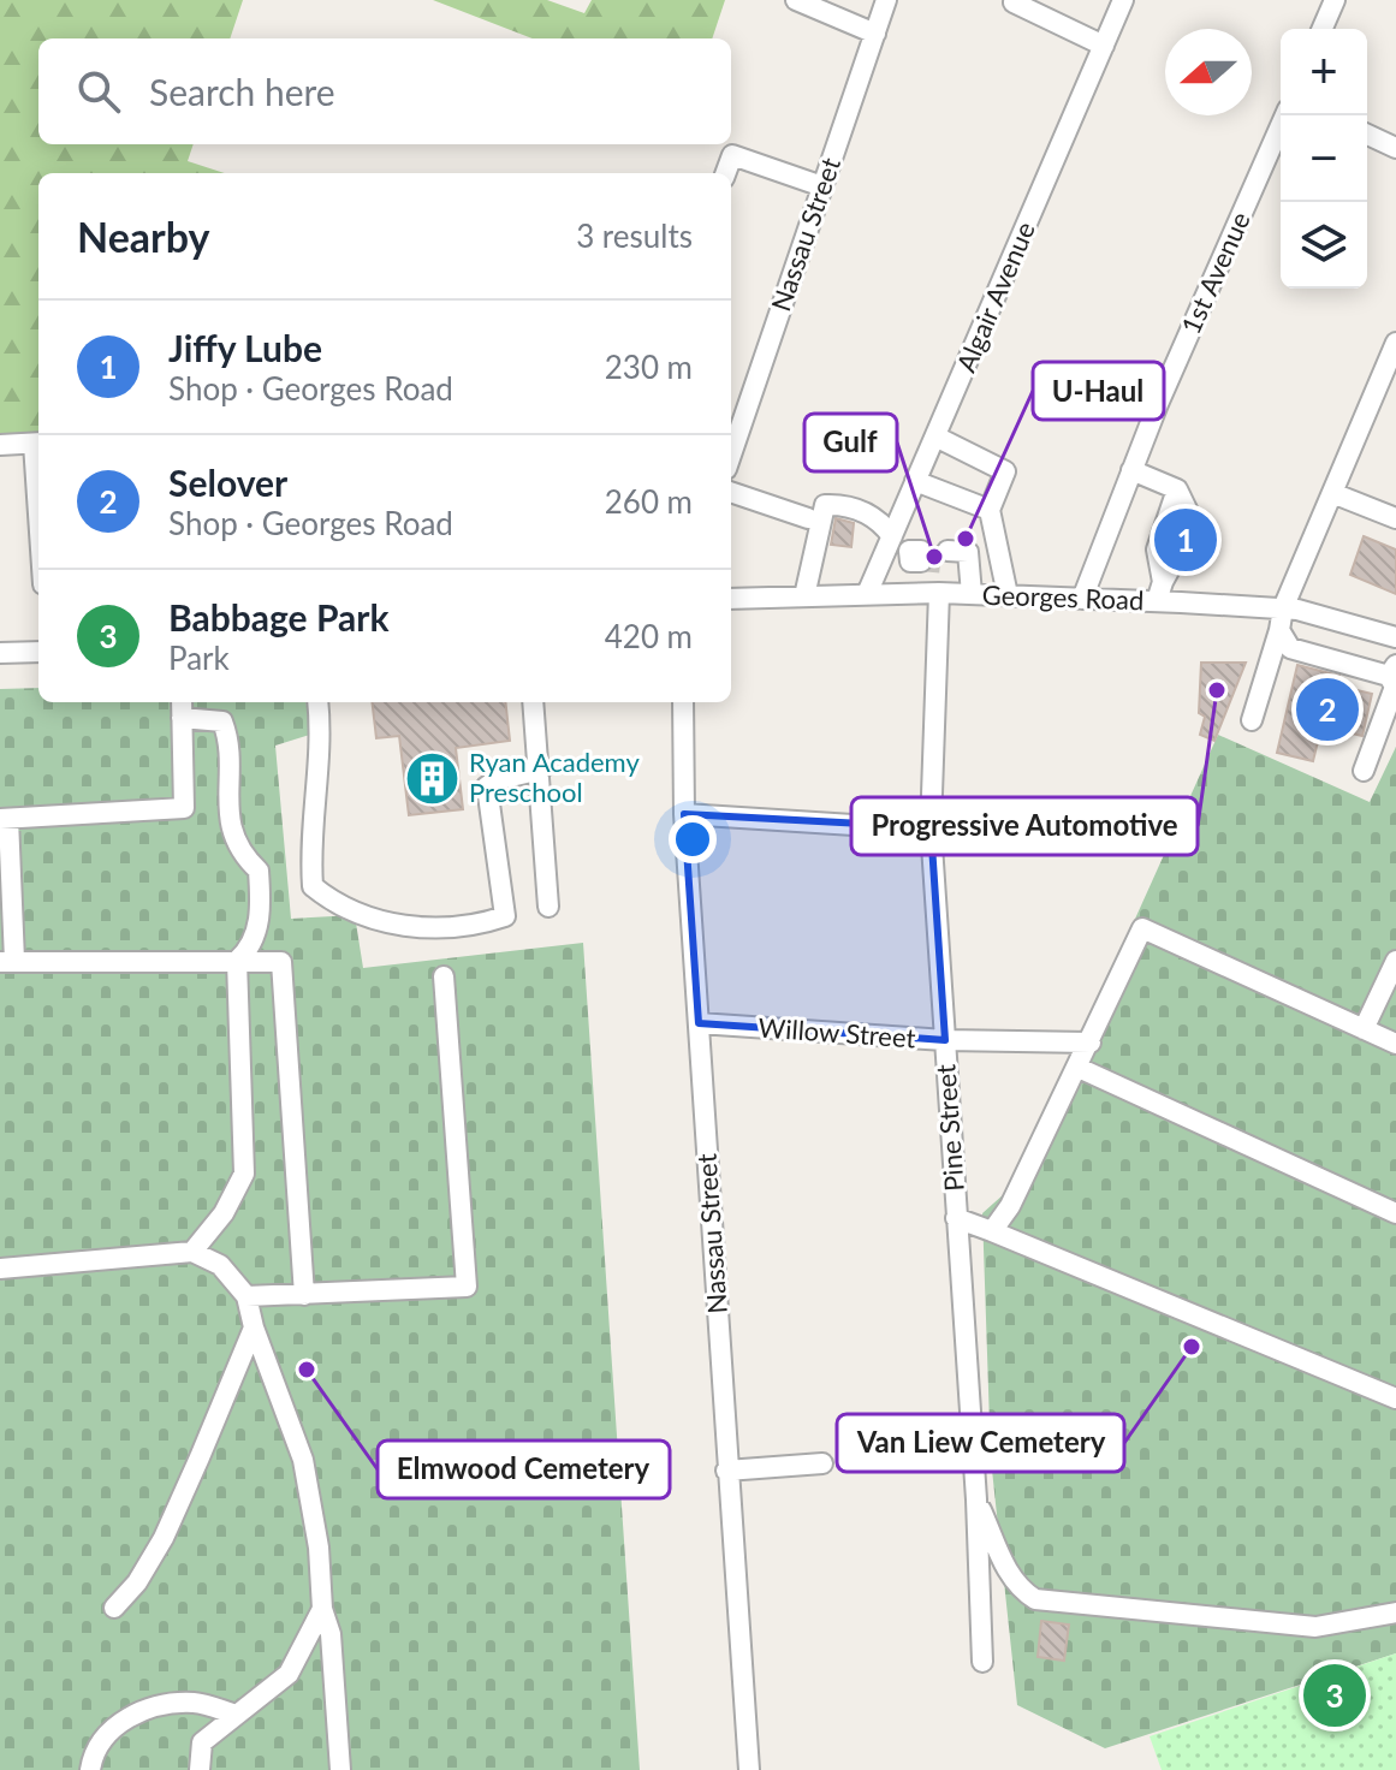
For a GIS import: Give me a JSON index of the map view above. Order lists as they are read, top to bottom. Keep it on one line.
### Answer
{"streets":{"street":["Nassau Street","1st Avenue","Algair Avenue","Georges Road","Willow Street","Pine Street"]},"crossings":[["Nassau Street","Willow Street"],["1st Avenue","Georges Road"],["Algair Avenue","Georges Road"],["Georges Road","Pine Street"],["Willow Street","Pine Street"]],"places":{"other":["U-Haul","Gulf","Progressive Automotive","Van Liew Cemetery","Elmwood Cemetery"],"building":["Ryan Academy Preschool"]},"north":"left","page":{"map_buttons":["+","−"],"search":"Search here","heading":["Nearby","3 results"],"list":[{"mark":"1","name":"Jiffy Lube","note":"Shop · Georges Road","value":"230 m"},{"mark":"2","name":"Selover","note":"Shop · Georges Road","value":"260 m"},{"mark":"3","name":"Babbage Park","note":"Park","value":"420 m"}],"pins":["1","2","3"]}}
